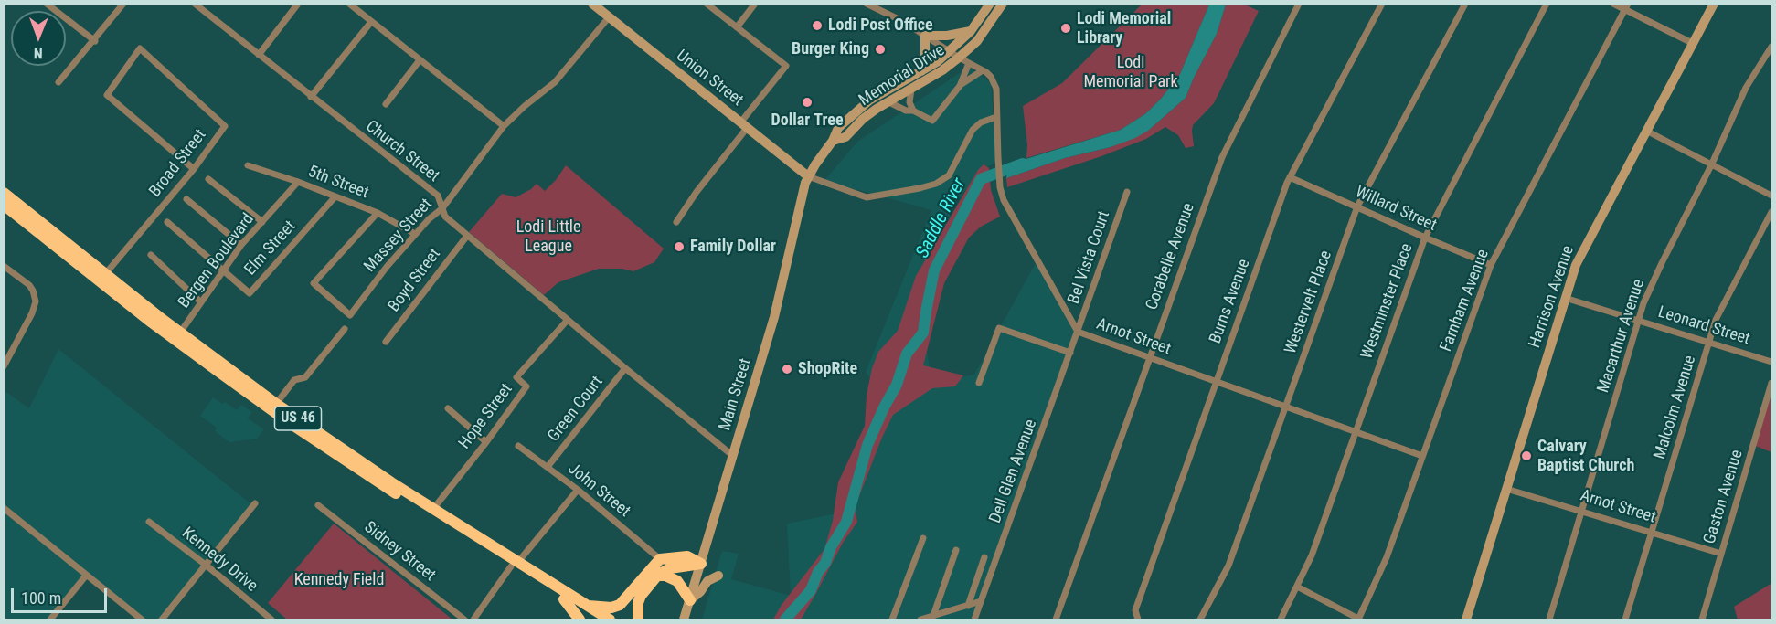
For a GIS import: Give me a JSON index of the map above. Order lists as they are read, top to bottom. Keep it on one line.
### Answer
{"streets":{"highway":["US 46"],"main road":["Memorial Drive","Union Street","Harrison Avenue","Main Street"],"street":["Church Street","Broad Street","5th Street","Willard Street","Massey Street","Elm Street","Corabelle Avenue","Bel Vista Court","Bergen Boulevard","Boyd Street","Farnham Avenue","Burns Avenue","Westminster Place","Westervelt Place","Leonard Street","Macarthur Avenue","Arnot Street","Malcolm Avenue","Green Court","Hope Street","Dell Glen Avenue","John Street","Gaston Avenue","Sidney Street","Kennedy Drive"]},"crossings":[["Memorial Drive","Union Street"],["Memorial Drive","Main Street"],["Union Street","Massey Street"],["Union Street","Main Street"],["Church Street","Massey Street"],["Church Street","Boyd Street"],["Church Street","Main Street"],["Church Street","Green Court"],["Church Street","Hope Street"],["Broad Street","US 46"],["5th Street","Massey Street"],["5th Street","Elm Street"],["5th Street","Bergen Boulevard"],["Willard Street","Farnham Avenue"],["Willard Street","Burns Avenue"],["Willard Street","Westminster Place"],["Willard Street","Westervelt Place"],["Elm Street","Bergen Boulevard"],["Corabelle Avenue","Arnot Street"],["Bel Vista Court","Arnot Street"],["Bel Vista Court","Dell Glen Avenue"],["Bergen Boulevard","US 46"],["Harrison Avenue","Leonard Street"],["Harrison Avenue","Arnot Street"],["Farnham Avenue","Arnot Street"],["Burns Avenue","Arnot Street"],["Westminster Place","Arnot Street"],["Westervelt Place","Arnot Street"],["Leonard Street","Macarthur Avenue"],["Leonard Street","Malcolm Avenue"],["Macarthur Avenue","Arnot Street"],["Arnot Street","Malcolm Avenue"],["Arnot Street","Dell Glen Avenue"],["Arnot Street","Gaston Avenue"],["Green Court","John Street"],["Hope Street","US 46"]],"water":["Saddle River"],"parks":["Lodi Memorial Park","Lodi Little League","Kennedy Field"],"places":["Lodi Post Office","Lodi Memorial Library","Burger King","Dollar Tree","Family Dollar","ShopRite","Calvary Baptist Church"],"scale_bar":"100 m","north":"bottom"}
